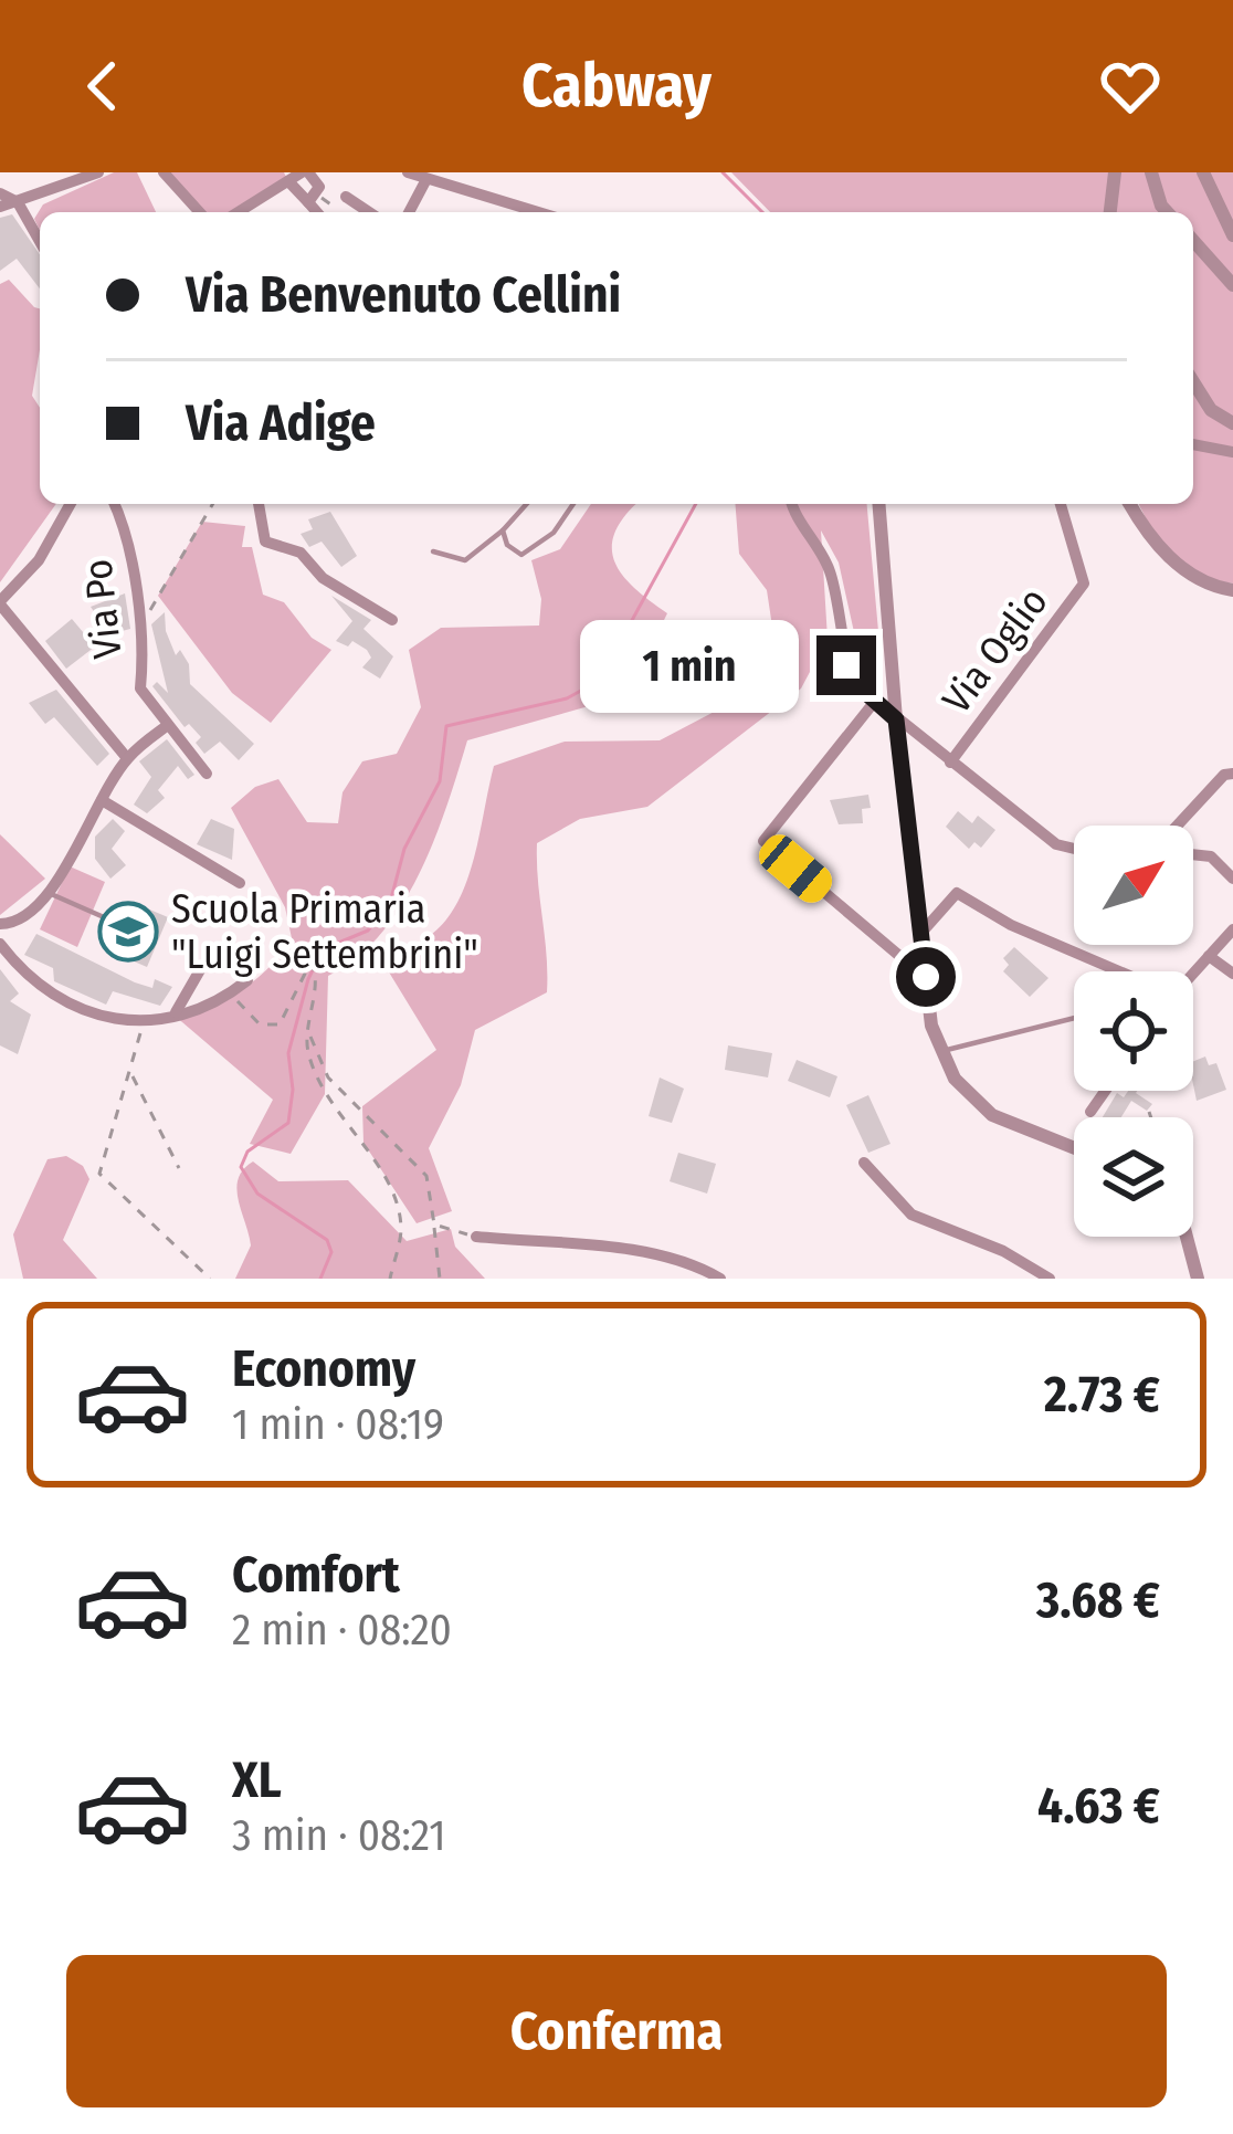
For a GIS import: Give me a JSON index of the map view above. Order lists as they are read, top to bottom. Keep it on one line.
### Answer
{"streets":{"street":["Via Po","Via Oglio"]},"places":{"school or university":["Scuola Primaria \"Luigi Settembrini\""]},"north":"top right","page":{"header":"Cabway","banner":["Via Benvenuto Cellini","Via Adige"],"bubble":"1 min","list":[{"name":"Economy","note":"1 min · 08:19","value":"2.73 €"},{"name":"Comfort","note":"2 min · 08:20","value":"3.68 €"},{"name":"XL","note":"3 min · 08:21","value":"4.63 €"}],"buttons":"Conferma"}}
